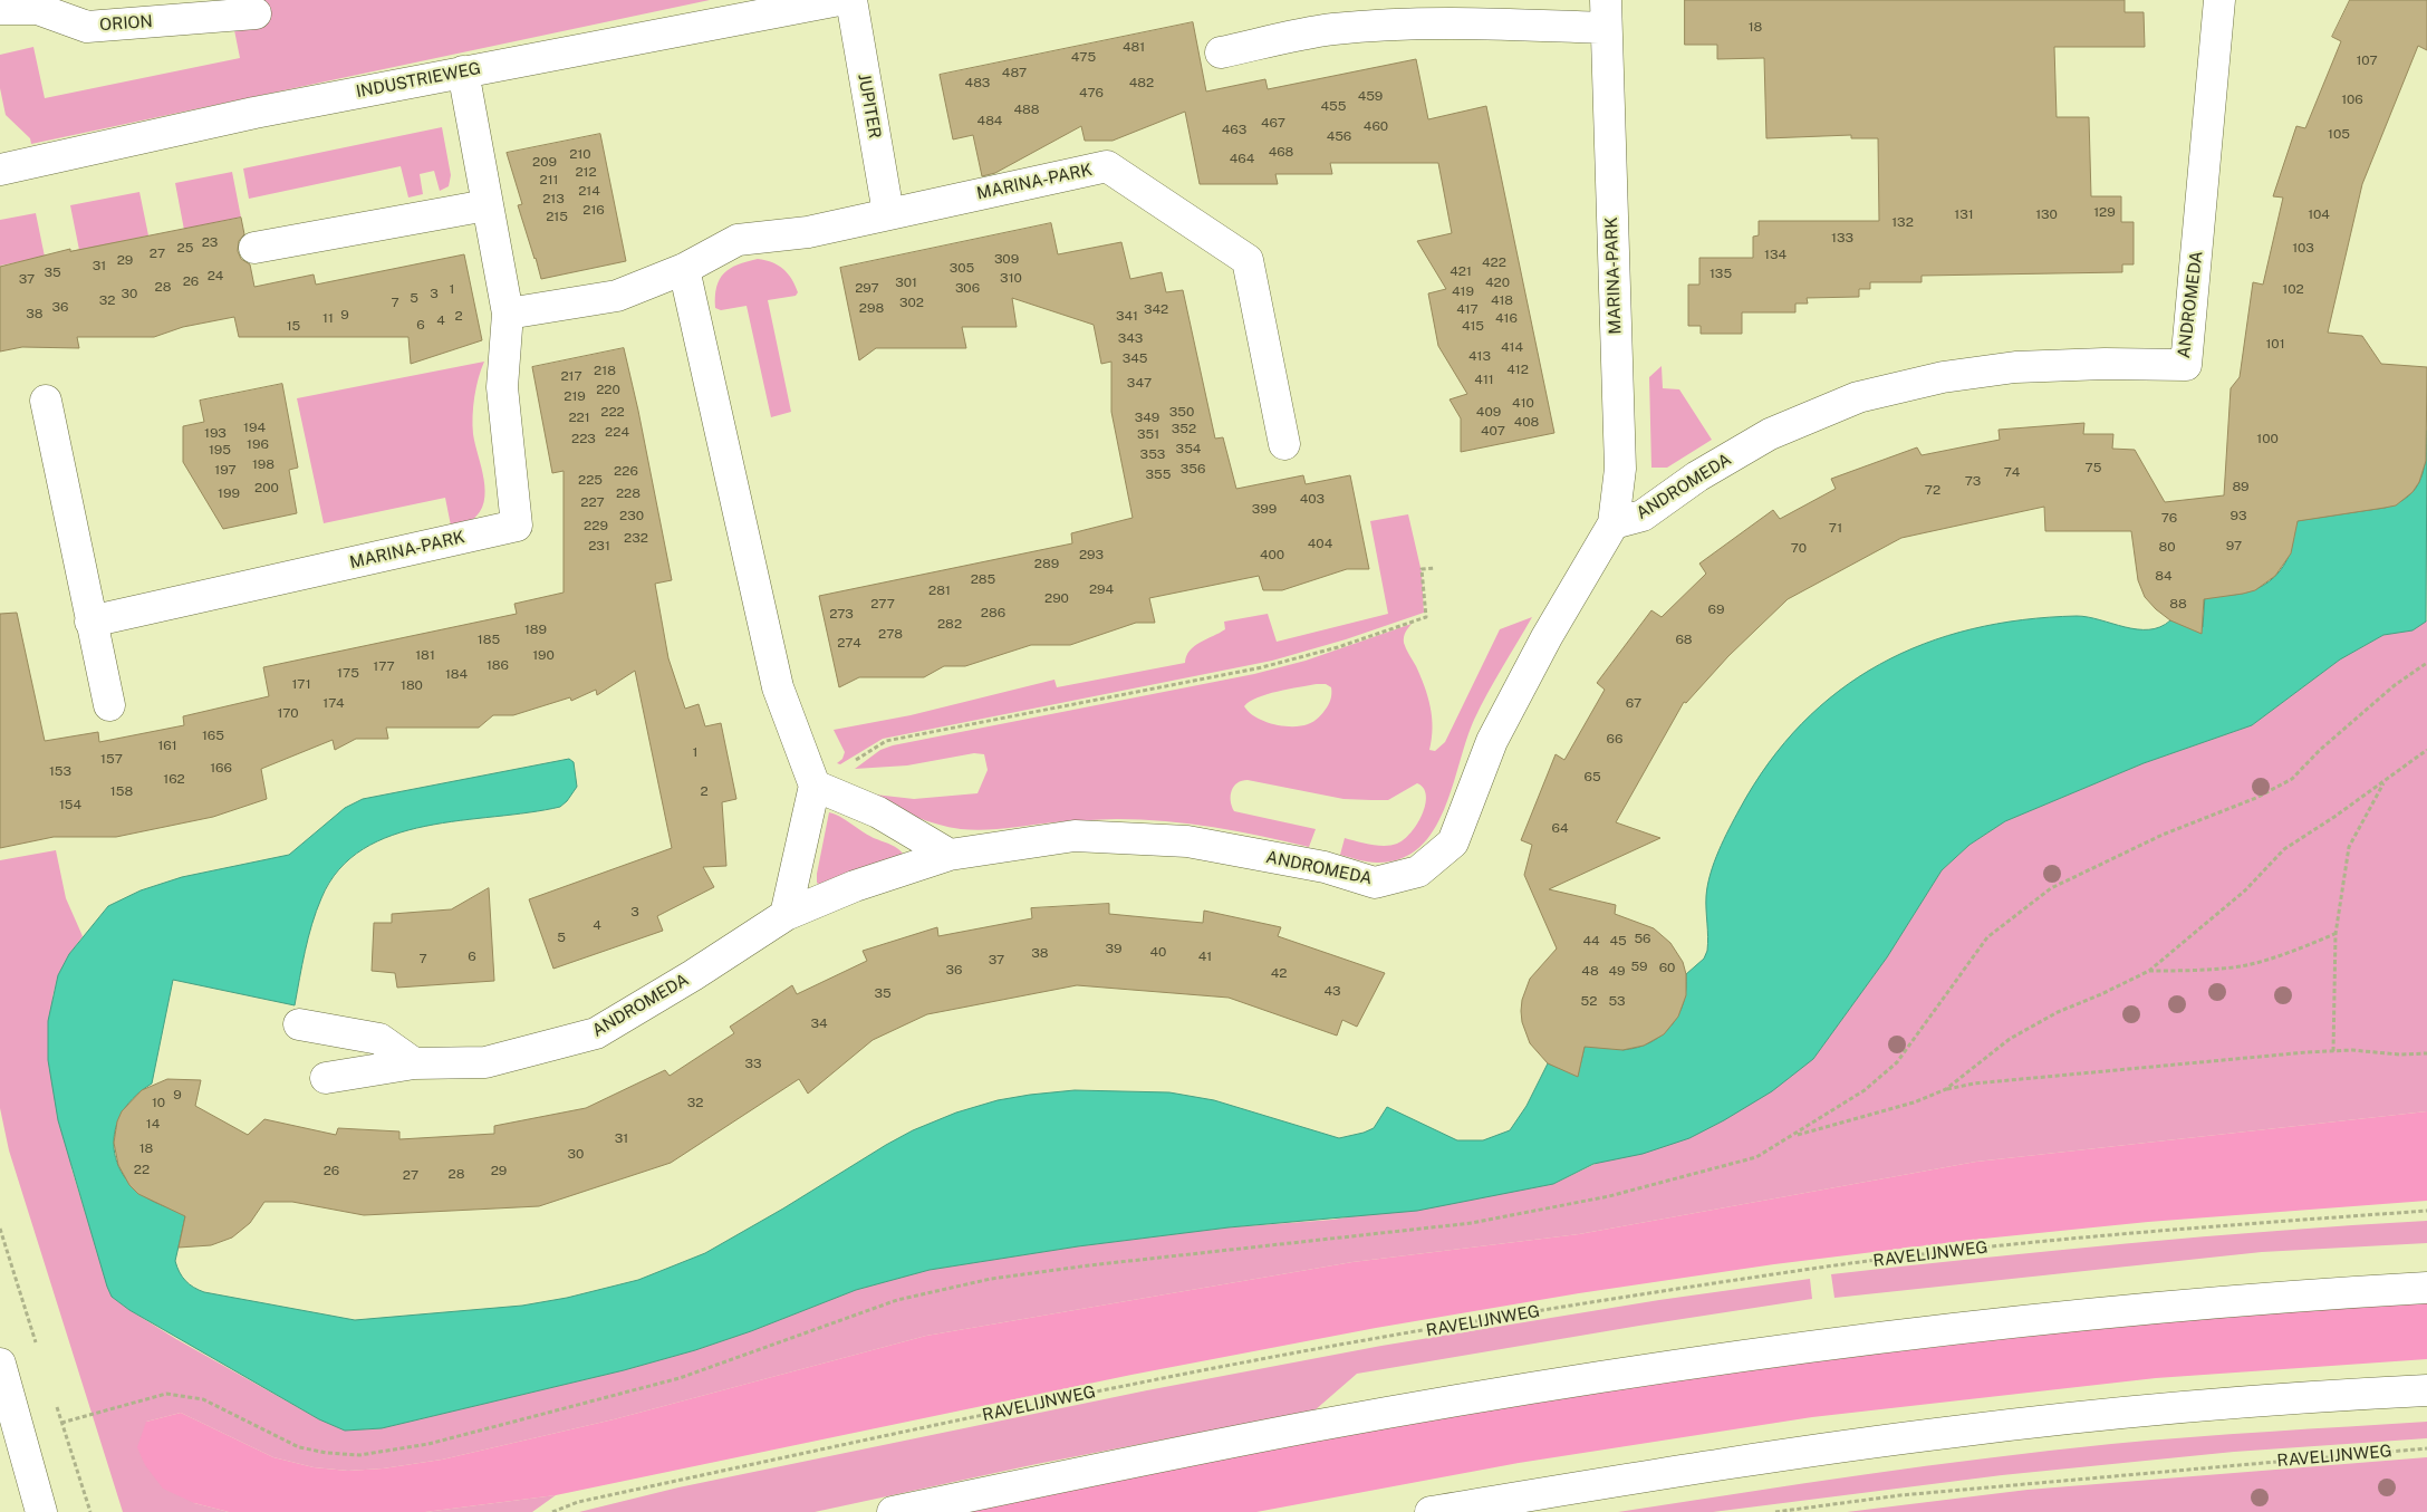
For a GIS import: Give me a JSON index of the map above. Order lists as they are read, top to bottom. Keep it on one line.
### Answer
{"streets":{"street":["ORION","INDUSTRIEWEG","JUPITER","MARINA-PARK","ANDROMEDA"],"path":["RAVELIJNWEG"]},"crossings":[["INDUSTRIEWEG","MARINA-PARK"],["JUPITER","MARINA-PARK"],["MARINA-PARK","ANDROMEDA"]],"house_numbers":["18","481","475","107","487","483","482","476","459","106","455","488","484","467","460","463","105","456","468","210","464","209","212","211","214","213","216","129","131","130","104","215","132","133","23","25","103","27","134","309","29","422","31","305","421","35","135","24","310","37","26","301","420","28","297","306","1","102","419","30","3","5","32","418","7","302","36","298","342","417","38","9","2","341","11","416","4","6","15","415","343","101","414","413","345","412","218","217","411","347","220","219","410","222","350","409","221","349","408","194","352","407","224","193","351","223","100","196","354","195","353","198","75","356","197","226","74","355","225","73","89","200","72","199","228","403","227","399","230","93","76","229","71","232","404","231","97","80","70","293","400","289","84","285","294","281","290","277","88","69","286","273","282","189","278","185","68","274","181","190","186","177","175","184","171","180","174","67","170","165","66","161","1","157","166","153","65","162","158","2","154","64","3","4","5","56","44","45","39","40","38","6","41","7","37","59","60","36","48","49","42","43","35","52","53","34","33","9","10","32","14","31","18","30","22","26","29","28","27"]}
